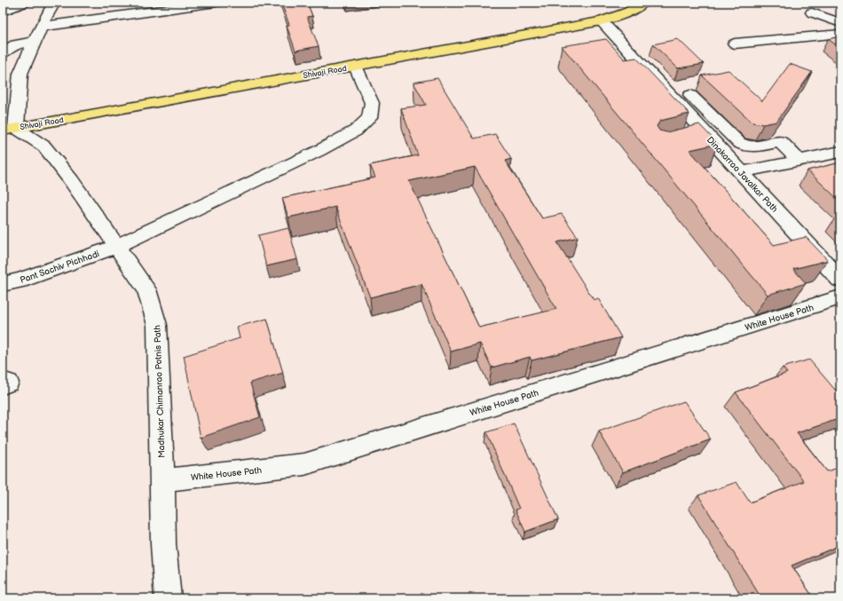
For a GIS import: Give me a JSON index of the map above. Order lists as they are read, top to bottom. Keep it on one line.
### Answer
{"streets":{"highway":["Shivaji Road"],"street":["Dinakarrao Javalkar Path","Pant Sachiv Pichhadi","White House Path","Madhukar Chimanrao Potnis Path"]},"crossings":[["Shivaji Road","Dinakarrao Javalkar Path"],["Shivaji Road","Pant Sachiv Pichhadi"],["Shivaji Road","Madhukar Chimanrao Potnis Path"],["Pant Sachiv Pichhadi","Madhukar Chimanrao Potnis Path"],["White House Path","Madhukar Chimanrao Potnis Path"]]}
